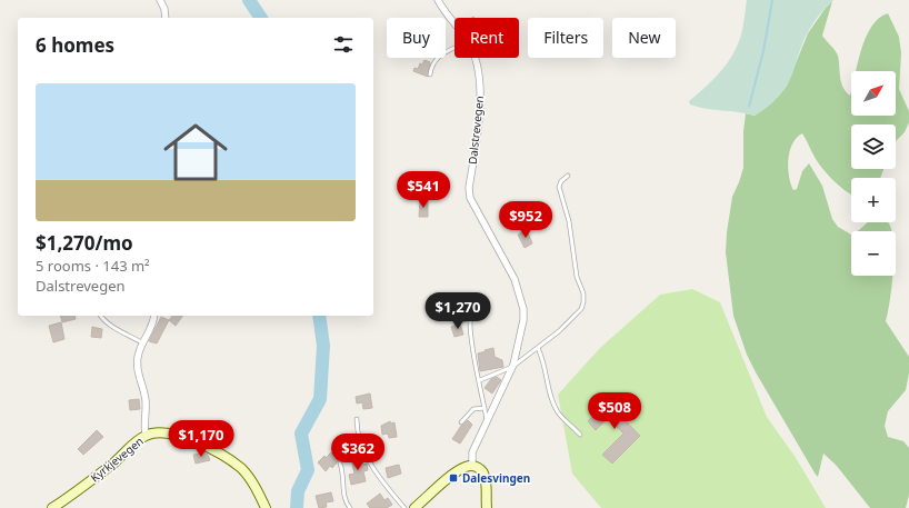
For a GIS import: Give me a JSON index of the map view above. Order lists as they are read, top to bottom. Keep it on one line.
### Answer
{"streets":{"main road":["Kyrkjevegen"],"street":["Dalstrevegen"]},"places":{"transit":["Dalesvingen"]},"north":"top right","page":{"chip":["Buy","Rent","Filters","New"],"heading":"6 homes","map_buttons":["+","−"],"list":[{"name":"$1,270/mo","note":"5 rooms · 143 m² · Dalstrevegen"}],"price":["$541","$952","$1,270","$508","$1,170","$362"]}}
